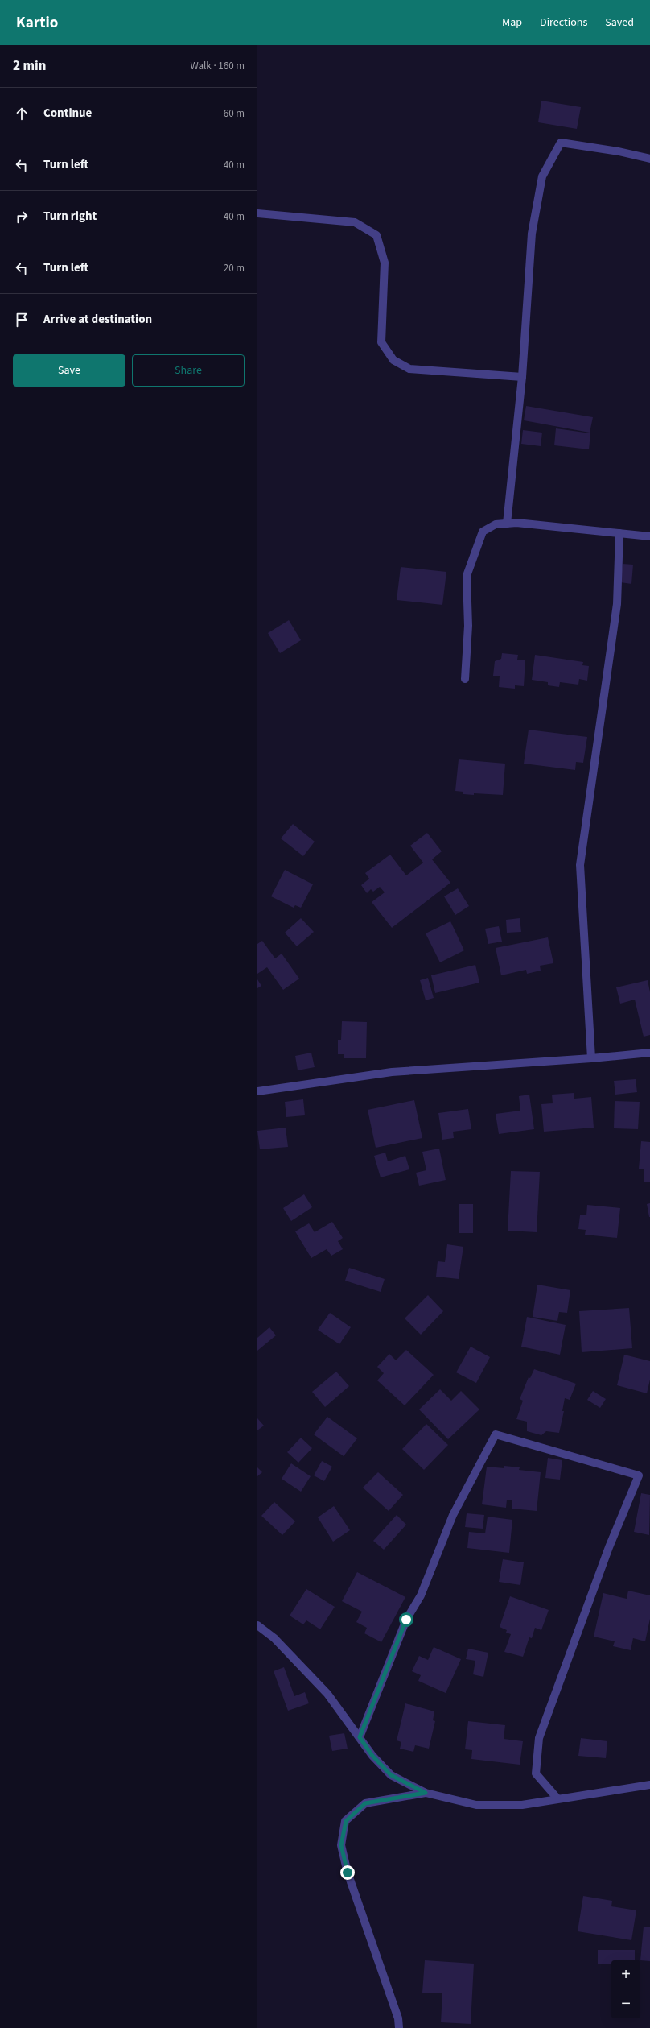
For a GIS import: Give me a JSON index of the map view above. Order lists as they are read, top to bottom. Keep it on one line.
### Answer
{"page":{"header":"Kartio","nav":["Map","Directions","Saved"],"heading":["2 min","Walk · 160 m"],"list":[["Continue","60 m"],["Turn left","40 m"],["Turn right","40 m"],["Turn left","20 m"],"Arrive at destination"],"buttons":["Save","Share"],"map_buttons":["+","−"]}}
